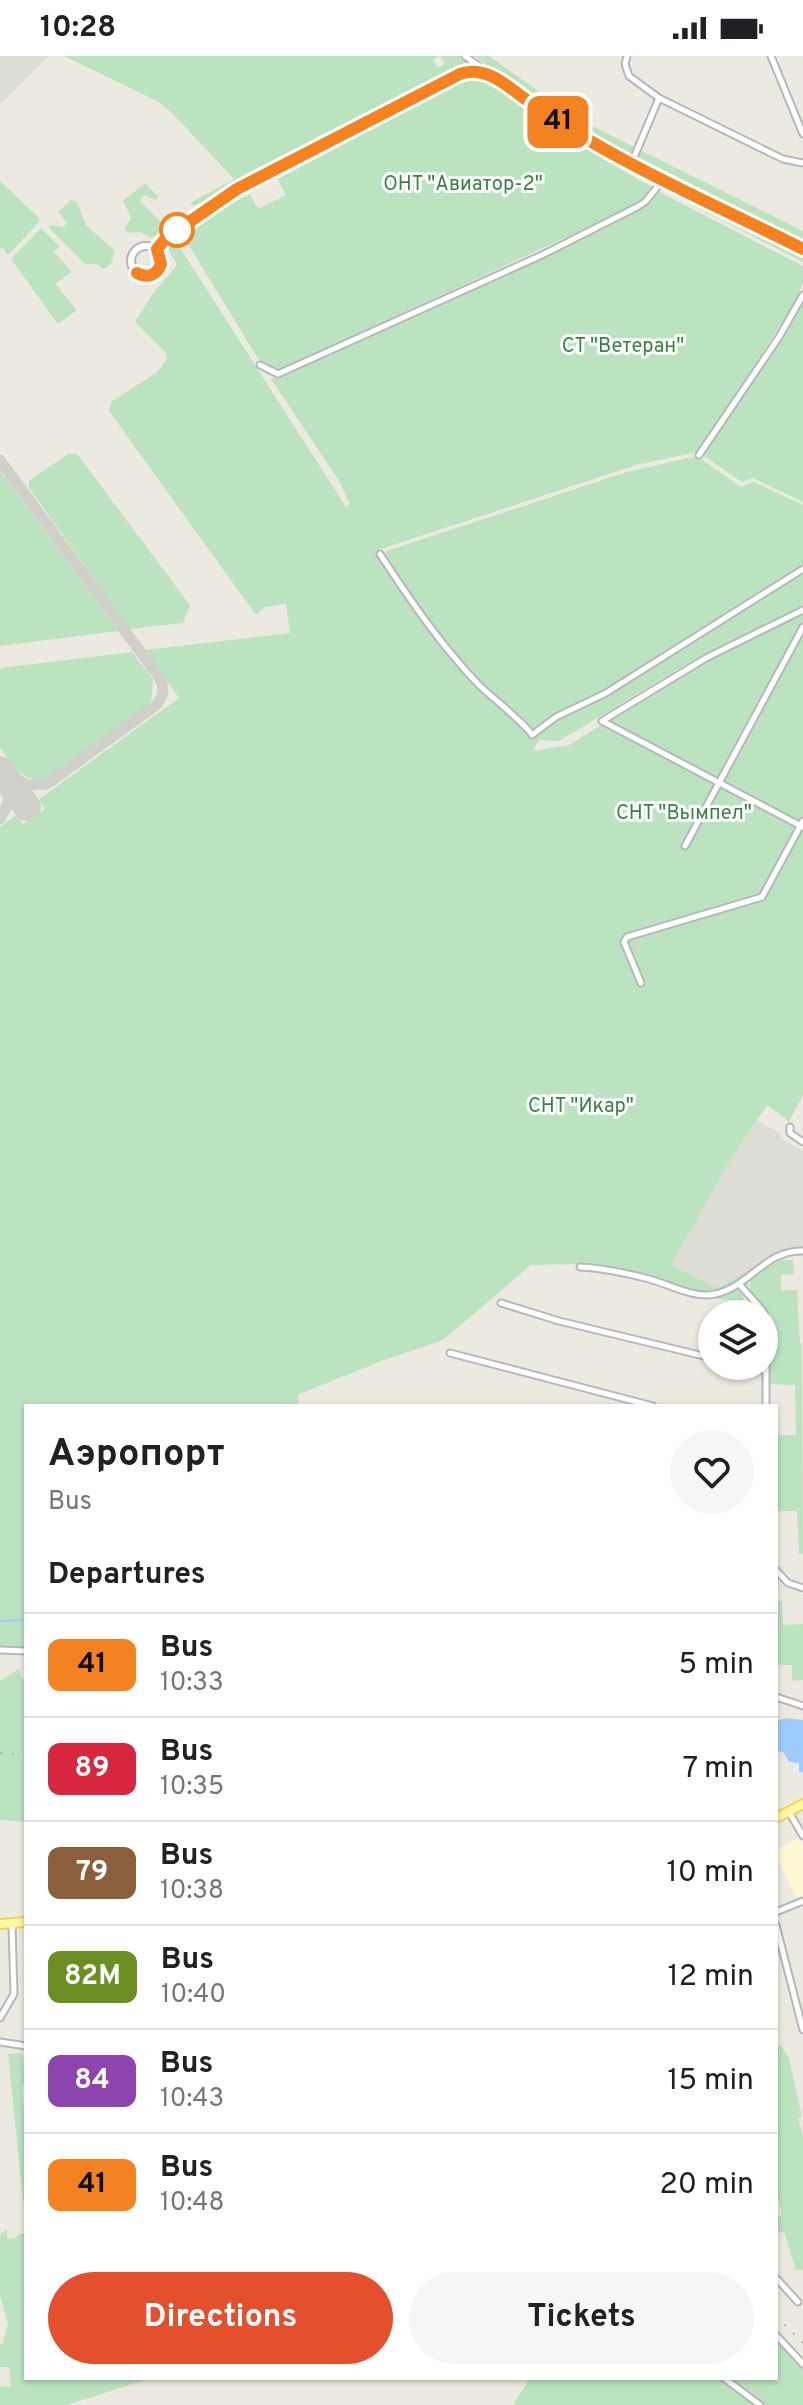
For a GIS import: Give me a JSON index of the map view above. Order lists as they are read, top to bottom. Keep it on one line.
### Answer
{"parks":["ОНТ \"Авиатор-2\"","СТ \"Ветеран\"","СНТ \"Вымпел\"","СНТ \"Икар\""],"lines":["bus line 41"],"page":{"status":"10:28","on_map":"41","heading":[["Аэропорт","Bus"],"Departures"],"list":[{"mark":"41","name":"Bus","note":"10:33","value":"5 min"},{"mark":"89","name":"Bus","note":"10:35","value":"7 min"},{"mark":"79","name":"Bus","note":"10:38","value":"10 min"},{"mark":"82М","name":"Bus","note":"10:40","value":"12 min"},{"mark":"84","name":"Bus","note":"10:43","value":"15 min"},{"mark":"41","name":"Bus","note":"10:48","value":"20 min"}],"buttons":["Directions","Tickets"]}}
